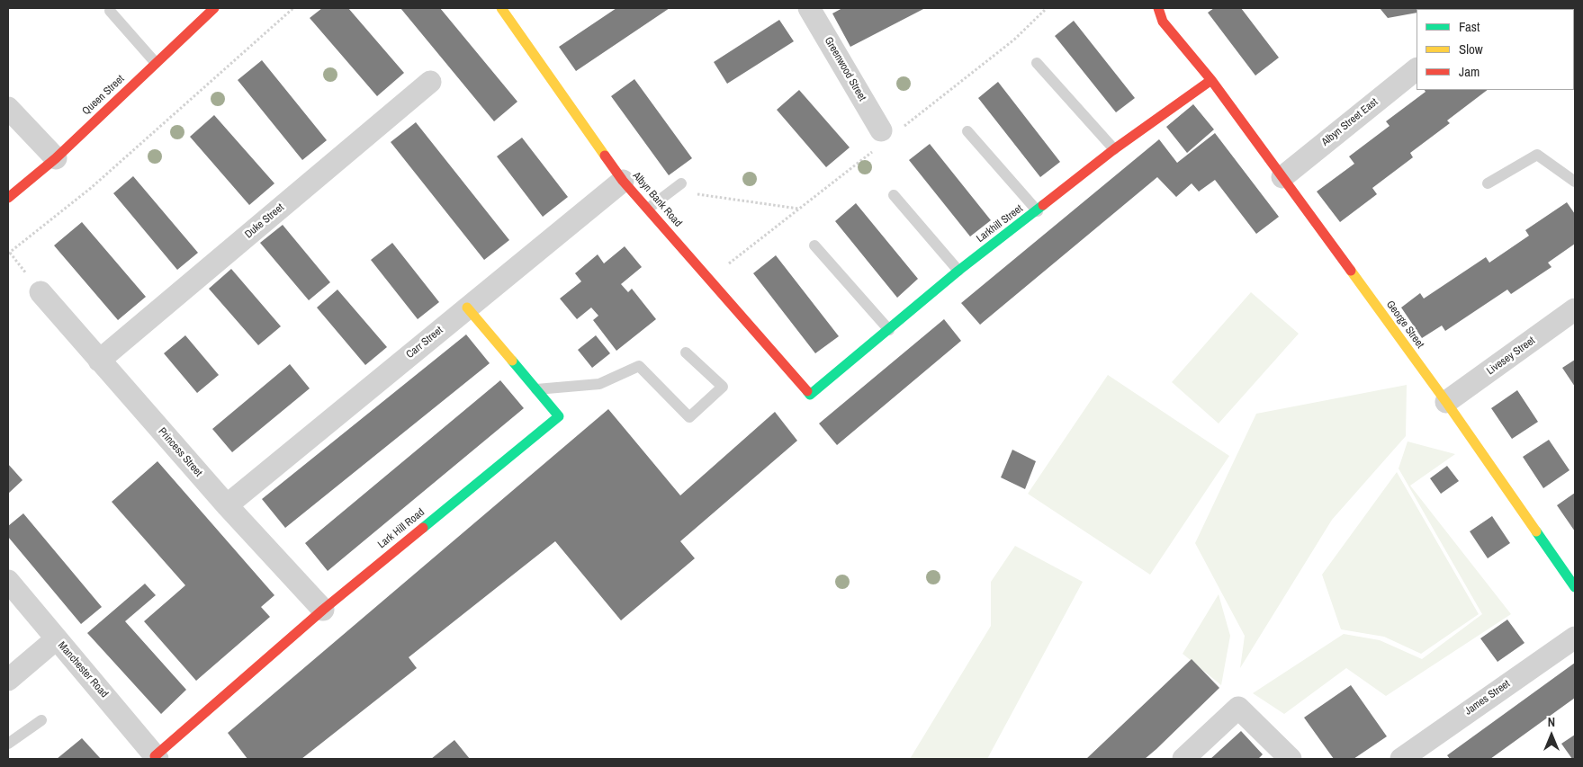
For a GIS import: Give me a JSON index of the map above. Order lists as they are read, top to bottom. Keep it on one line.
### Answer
{"streets":{"street":["Greenwood Street","Queen Street","Albyn Street East","Albyn Bank Road","Duke Street","Larkhill Street","George Street","Carr Street","Livesey Street","Princess Street","Lark Hill Road","Manchester Road","James Street"]},"crossings":[["Albyn Street East","George Street"],["Albyn Bank Road","Larkhill Street"],["Albyn Bank Road","Carr Street"],["Duke Street","Princess Street"],["Larkhill Street","George Street"],["George Street","Livesey Street"],["Carr Street","Princess Street"],["Carr Street","Lark Hill Road"],["Princess Street","Lark Hill Road"],["Lark Hill Road","Manchester Road"]],"legend":["Fast","Slow","Jam"],"north":"top"}
